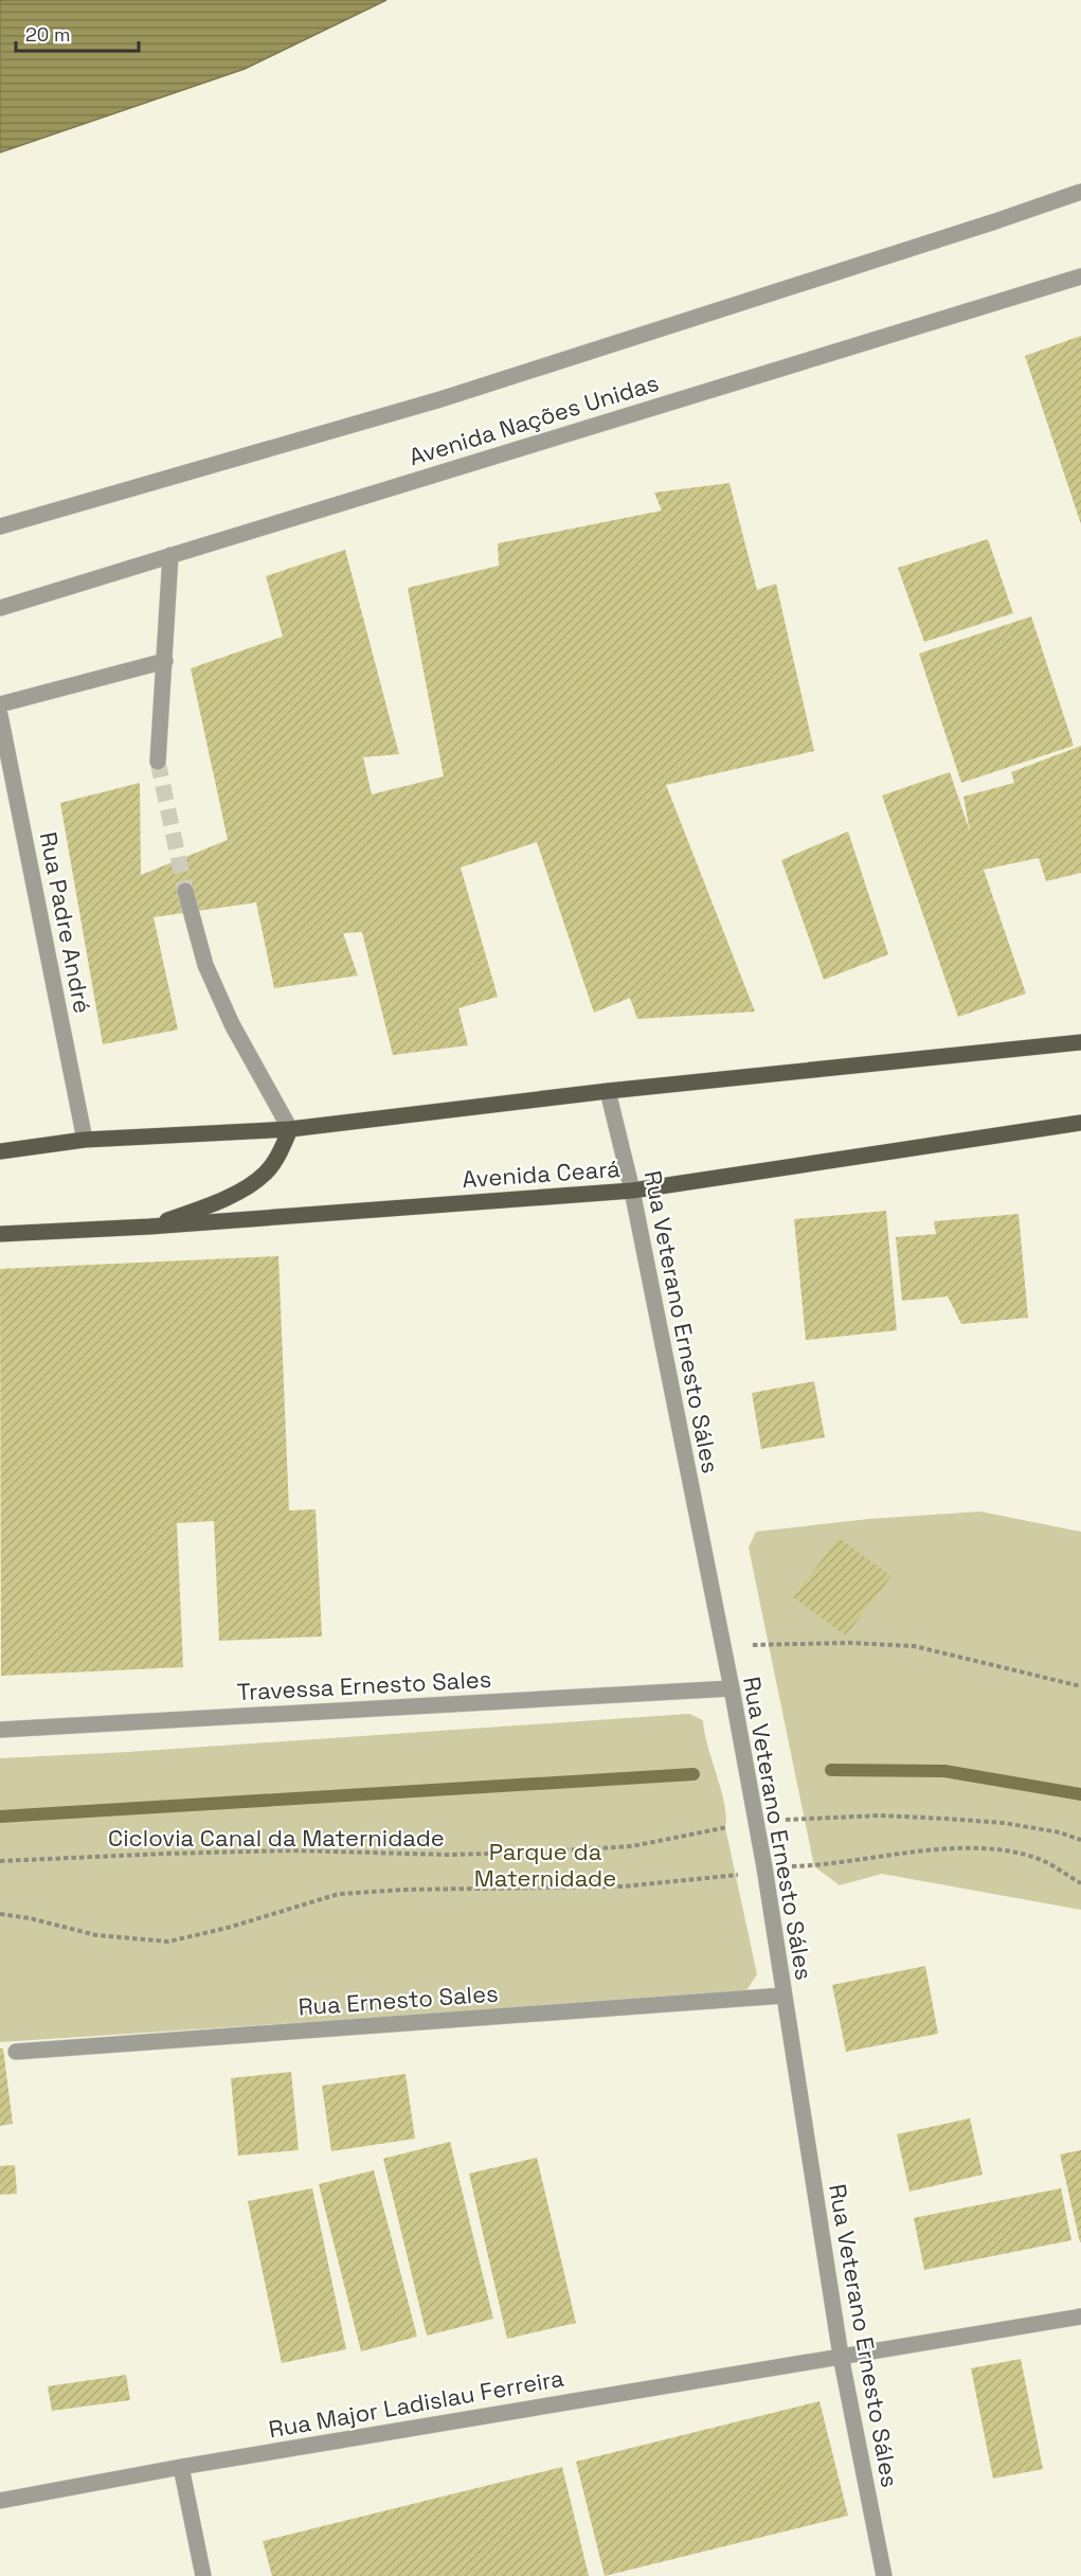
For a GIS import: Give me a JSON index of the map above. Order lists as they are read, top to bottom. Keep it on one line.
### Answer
{"streets":{"main road":["Avenida Ceará"],"street":["Avenida Nações Unidas","Rua Padre André","Rua Veterano Ernesto Sáles","Travessa Ernesto Sales","Rua Ernesto Sales","Rua Major Ladislau Ferreira"],"path":["Ciclovia Canal da Maternidade"]},"crossings":[["Avenida Ceará","Rua Veterano Ernesto Sáles"],["Rua Veterano Ernesto Sáles","Travessa Ernesto Sales"],["Rua Veterano Ernesto Sáles","Ciclovia Canal da Maternidade"],["Rua Veterano Ernesto Sáles","Rua Ernesto Sales"],["Rua Veterano Ernesto Sáles","Rua Major Ladislau Ferreira"]],"parks":["Parque da Maternidade"],"scale_bar":"20 m"}
